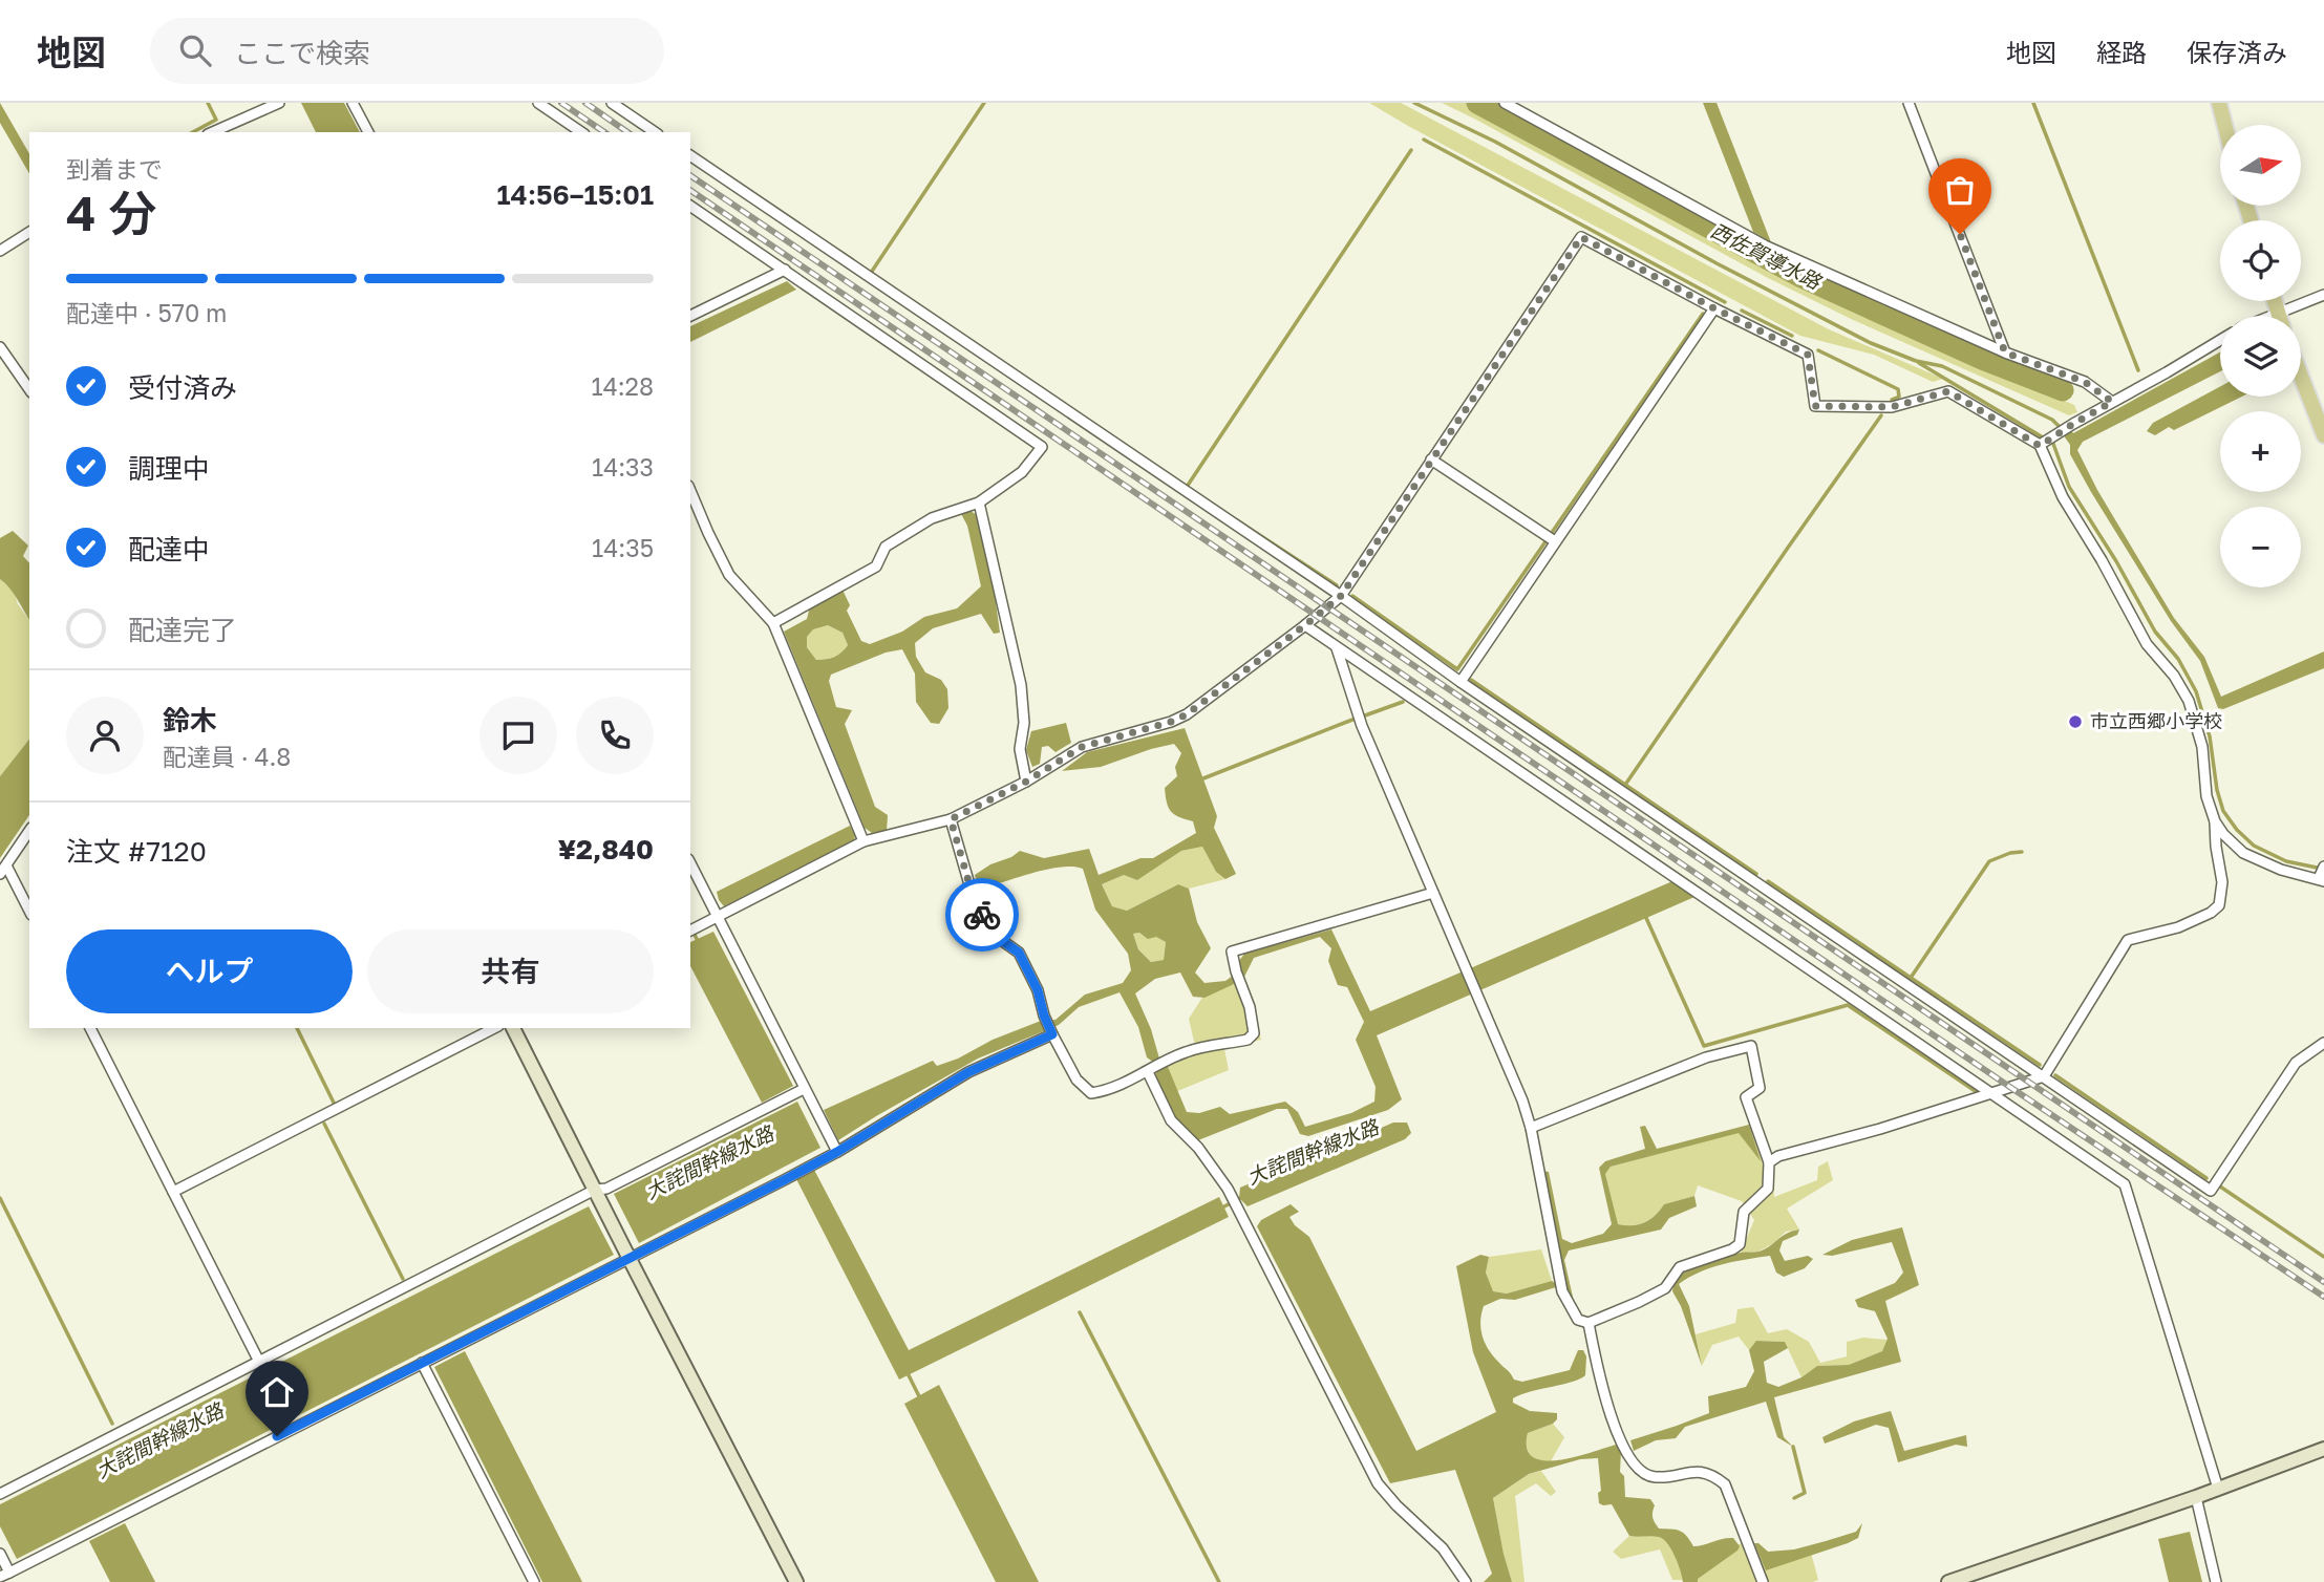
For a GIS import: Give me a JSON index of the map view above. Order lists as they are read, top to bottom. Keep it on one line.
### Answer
{"water":["西佐賀導水路","大詫間幹線水路"],"places":["市立西郷小学校"],"north":"right","page":{"header":"地図","search":"ここで検索","nav":["地図","経路","保存済み"],"map_buttons":["+","−"],"heading":["4 分","到着まで","14:56–15:01"],"panel":["鈴木","配達員 · 4.8","注文 #7120","¥2,840"],"bar":"配達中 · 570 m","list":[["受付済み","14:28"],["調理中","14:33"],["配達中","14:35"],"配達完了"],"buttons":["ヘルプ","共有"]}}
